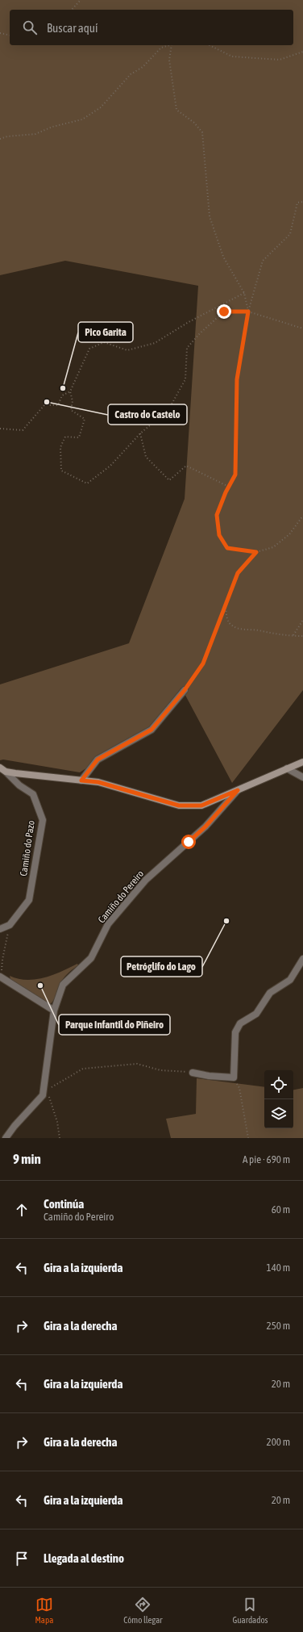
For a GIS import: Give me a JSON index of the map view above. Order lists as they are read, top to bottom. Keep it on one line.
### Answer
{"streets":{"street":["Camiño do Pazo","Camiño do Pereiro"]},"places":["Pico Garita","Castro do Castelo","Petróglifo do Lago","Parque Infantil do Piñeiro"],"page":{"search":"Buscar aquí","heading":["9 min","A pie · 690 m"],"list":[["Continúa","Camiño do Pereiro","60 m"],["Gira a la izquierda","140 m"],["Gira a la derecha","250 m"],["Gira a la izquierda","20 m"],["Gira a la derecha","200 m"],["Gira a la izquierda","20 m"],"Llegada al destino"],"nav":["Mapa","Cómo llegar","Guardados"]}}
